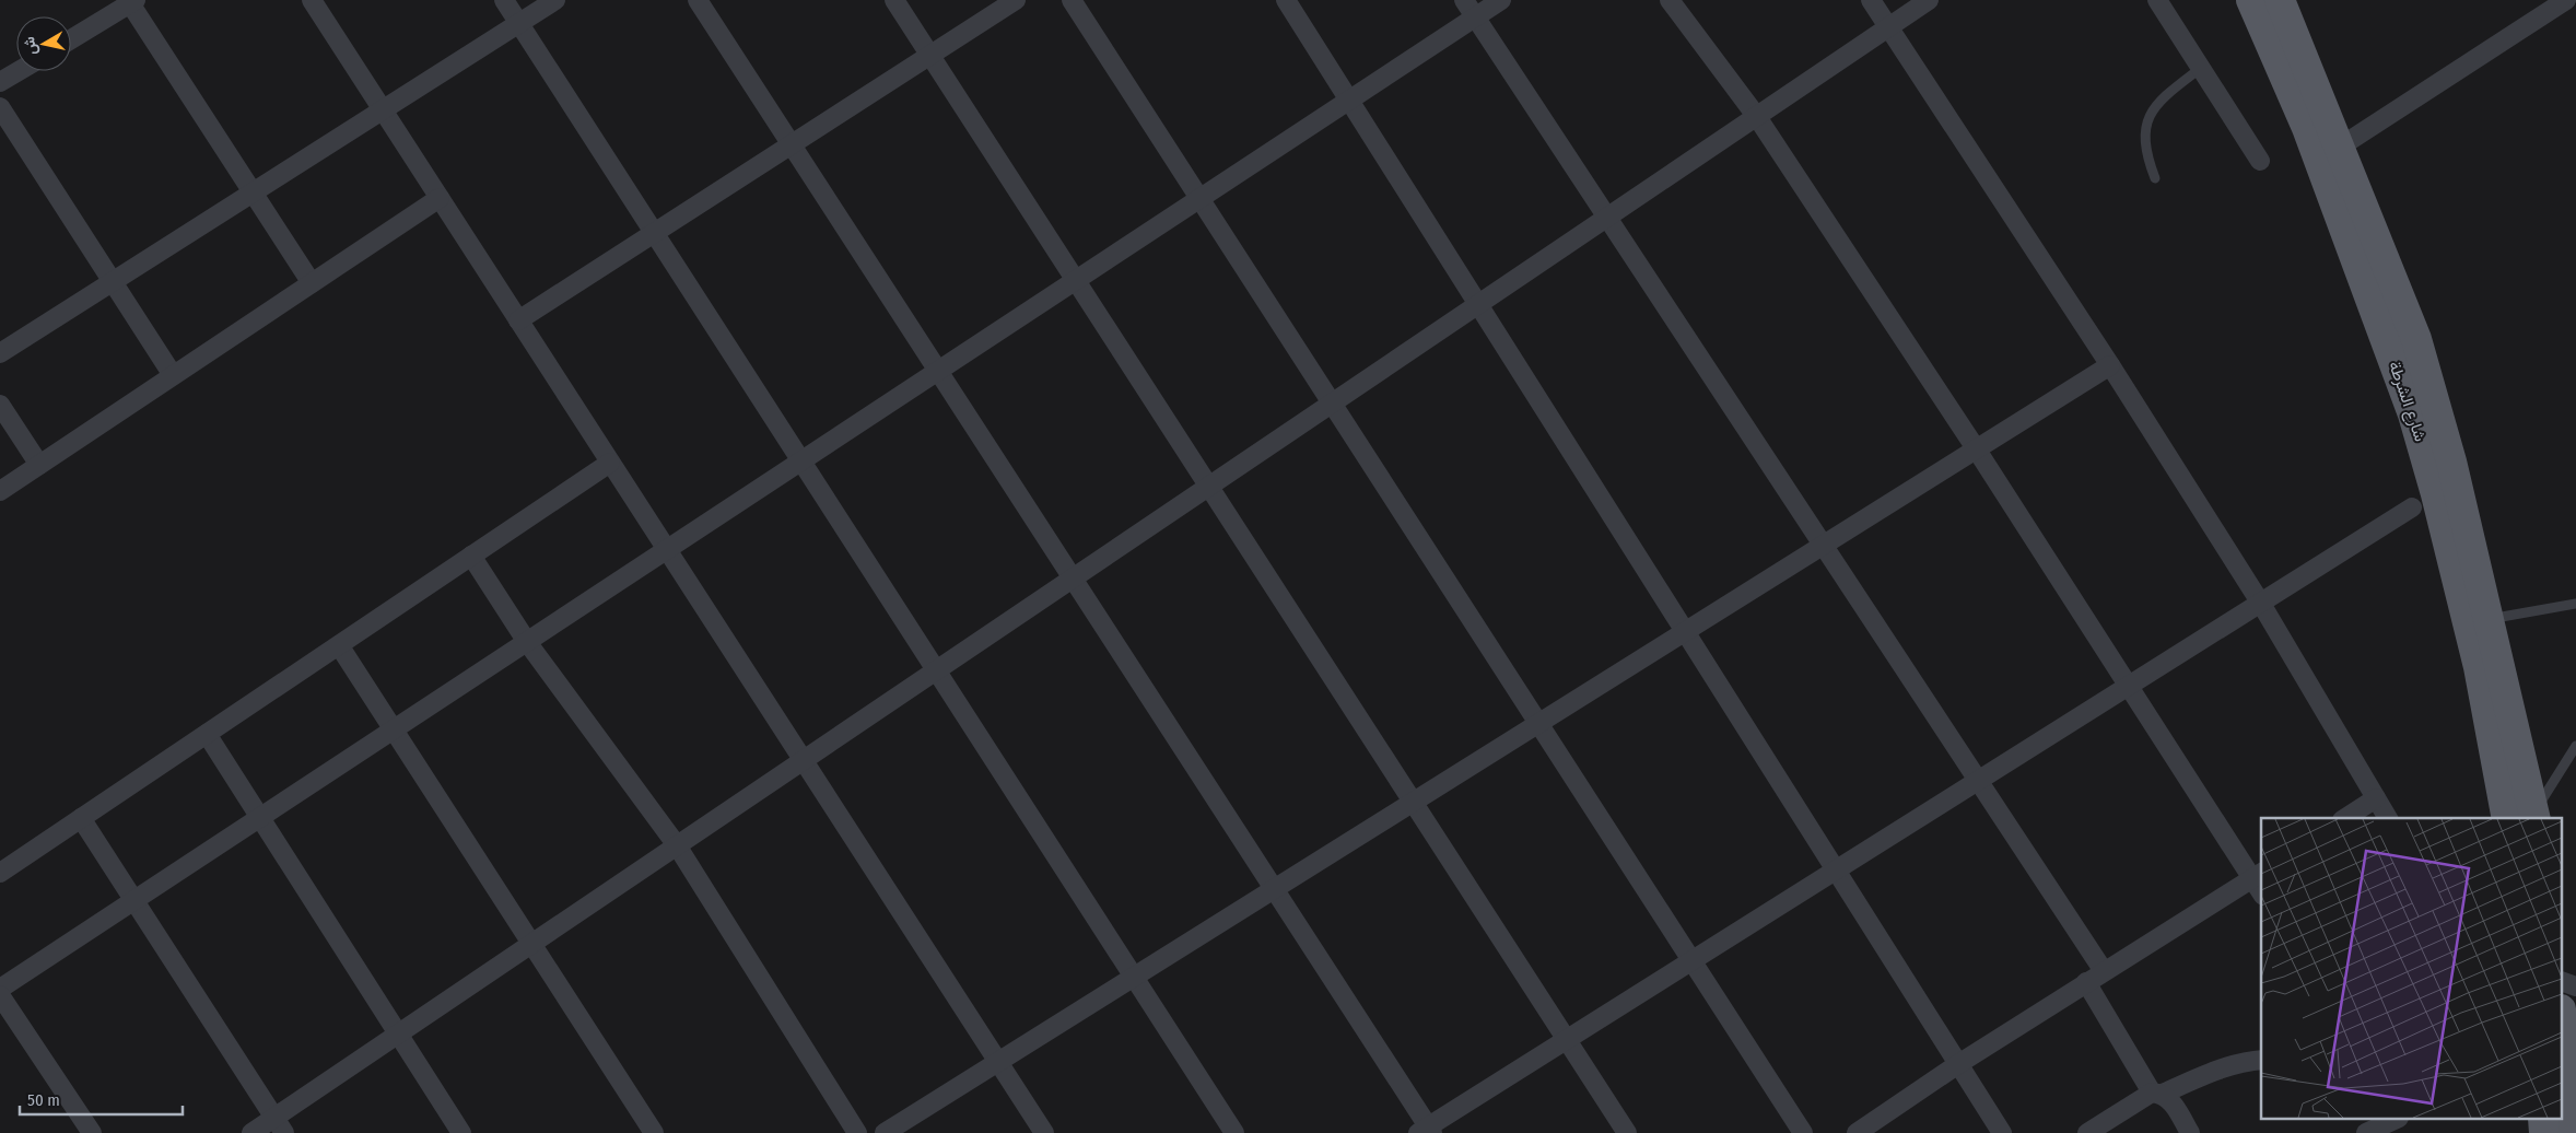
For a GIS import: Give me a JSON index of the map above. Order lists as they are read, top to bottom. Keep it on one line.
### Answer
{"streets":{"main road":["شارع الشرطة"]},"scale_bar":"50 m","north":"left"}
